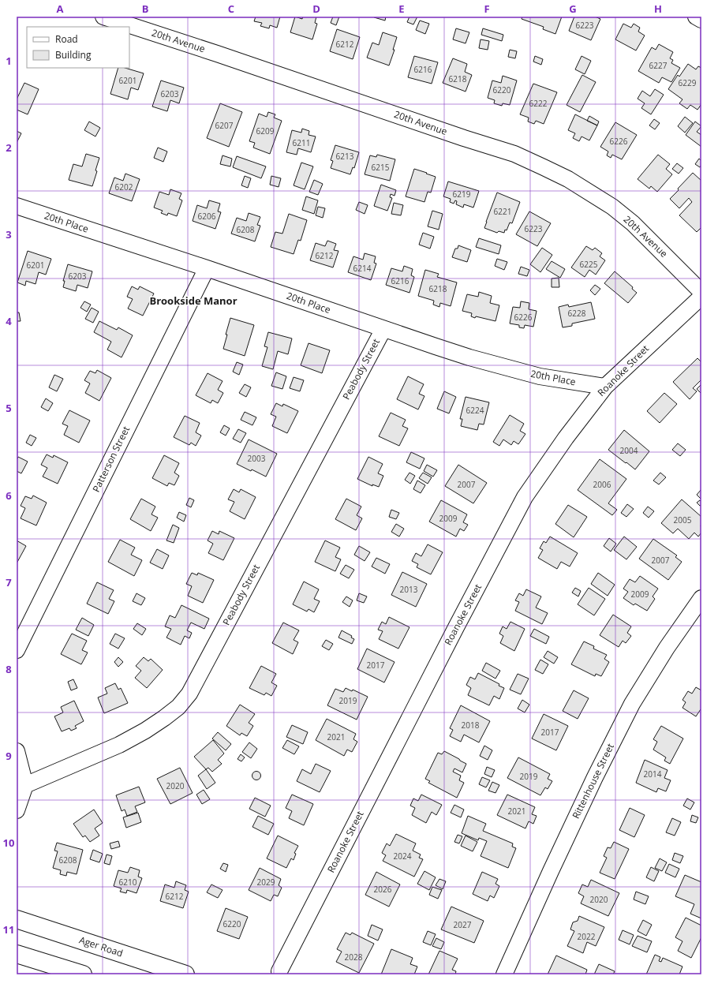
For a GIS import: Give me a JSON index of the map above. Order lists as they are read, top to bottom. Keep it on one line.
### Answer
{"streets":{"main road":["Ager Road"],"street":["20th Avenue","20th Place","Peabody Street","Roanoke Street","Patterson Street","Rittenhouse Street"]},"crossings":[["20th Place","Peabody Street"],["20th Place","Roanoke Street"],["20th Place","Patterson Street"]],"districts":["Brookside Manor"],"house_numbers":["6223","6212","6227","6216","6218","6201","6229","6220","6203","6222","6207","6209","6226","6211","6213","6215","6202","6219","6221","6206","6223","6208","6212","6225","6201","6214","6203","6216","6218","6228","6226","6224","2004","2003","2007","2006","2009","2005","2007","2013","2009","2017","2019","2018","2017","2021","2014","2019","2020","2021","2024","6208","6210","2029","2026","6212","2020","6220","2027","2022","2028"],"legend":["Road","Building"],"grid":{"columns":["A","B","C","D","E","F","G","H"],"rows":["1","2","3","4","5","6","7","8","9","10","11"]}}
